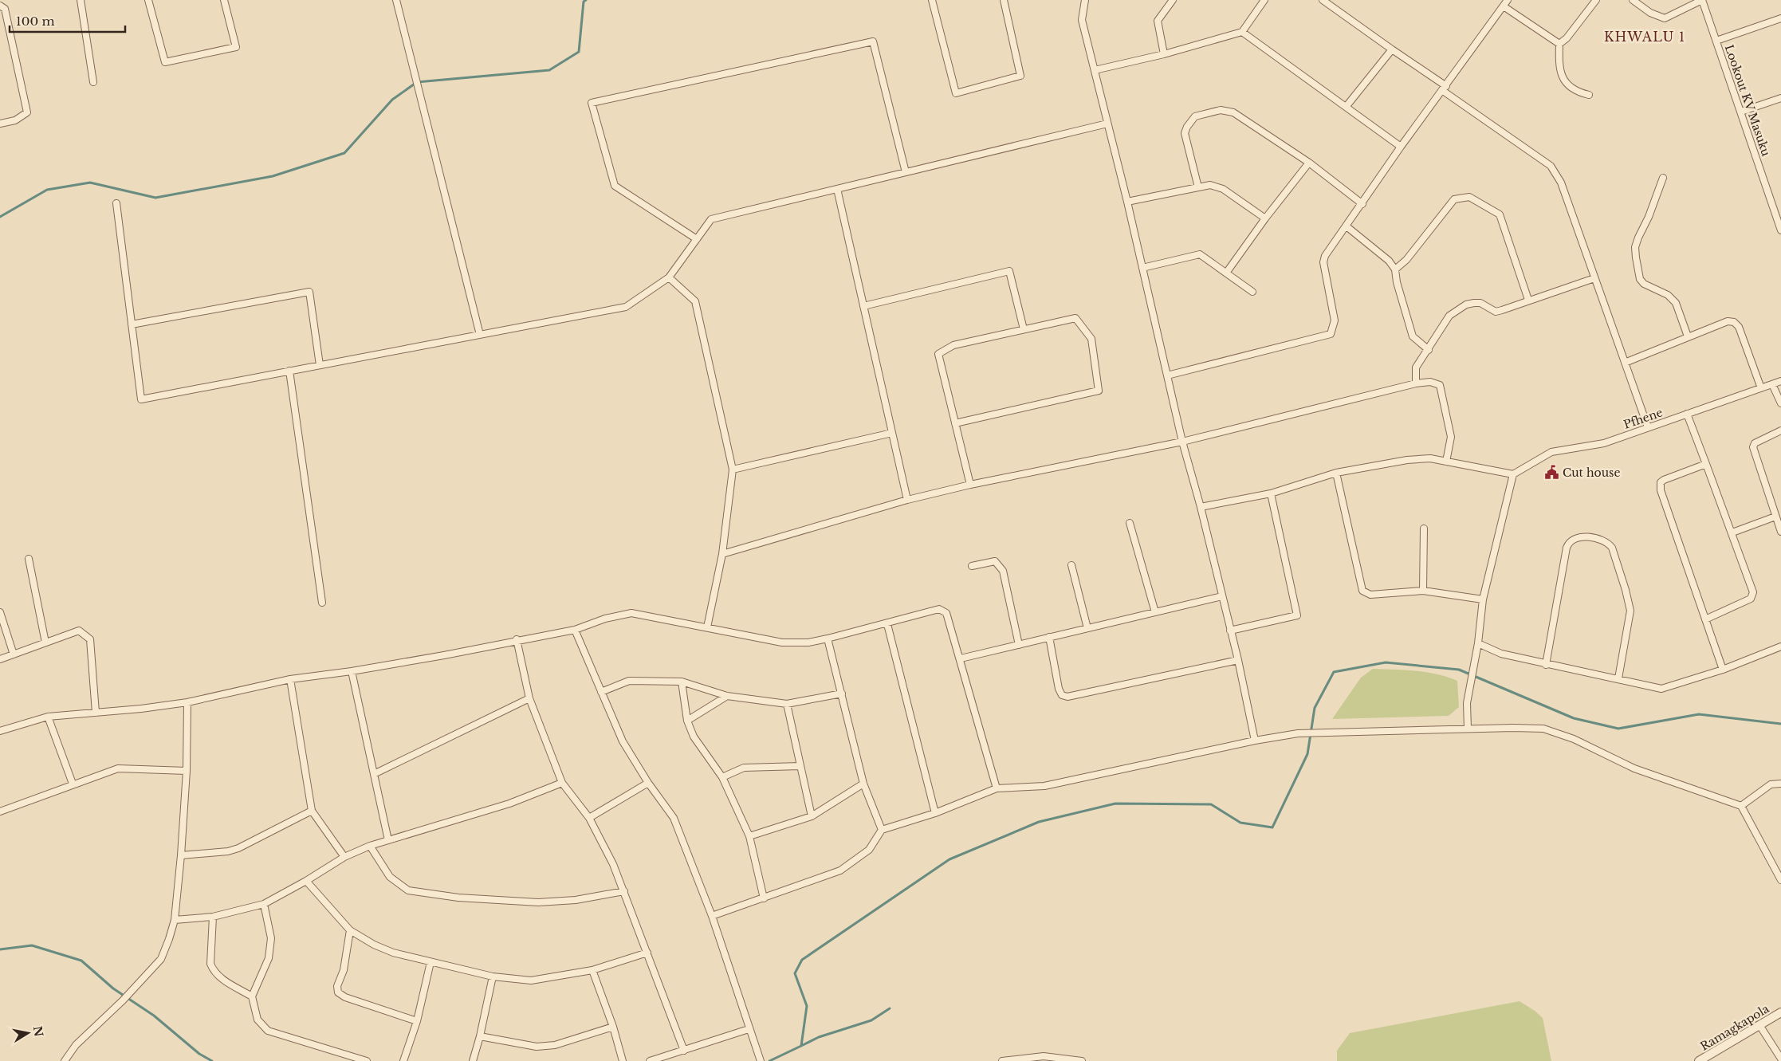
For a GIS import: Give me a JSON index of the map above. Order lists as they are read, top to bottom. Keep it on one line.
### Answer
{"streets":{"street":["Lookout KV Masuku","Pfhene","Ramagkapola"]},"districts":["KHWALU 1"],"places":{"public building":["Cut house"]},"scale_bar":"100 m","north":"right"}
